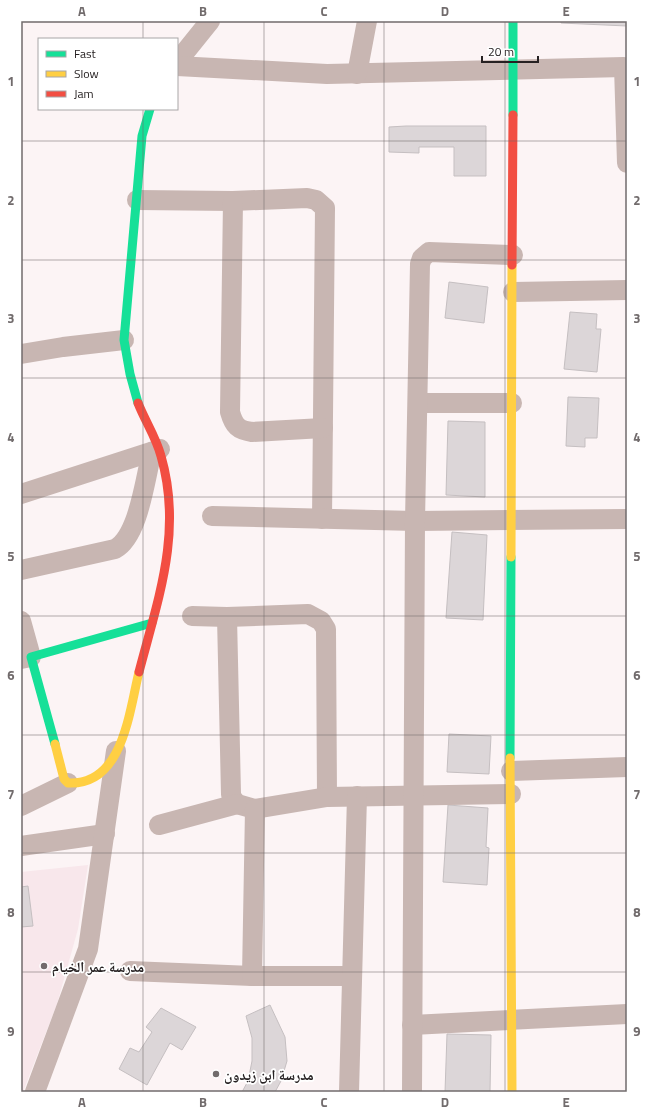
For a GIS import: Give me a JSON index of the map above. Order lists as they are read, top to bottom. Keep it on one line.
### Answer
{"places":["مدرسة عمر الخيام","مدرسة ابن زيدون"],"legend":["Fast","Slow","Jam"],"scale_bar":"20 m","grid":{"columns":["A","B","C","D","E"],"rows":["1","2","3","4","5","6","7","8","9"]}}
